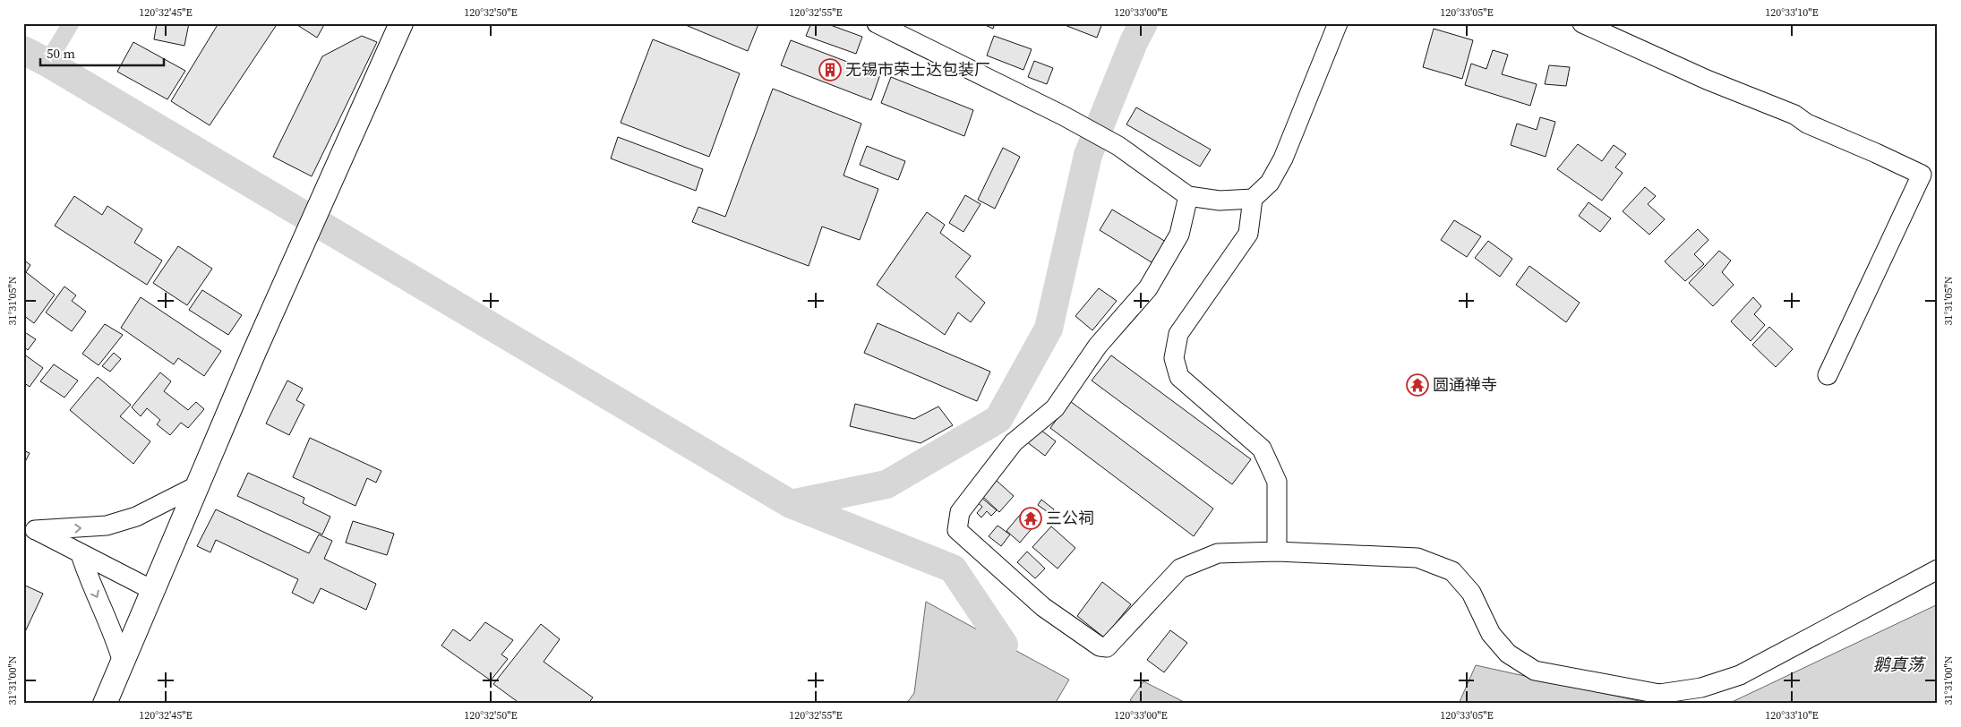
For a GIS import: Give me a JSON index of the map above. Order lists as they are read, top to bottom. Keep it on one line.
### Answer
{"water":["鹅真荡"],"places":{"building":["无锡市荣士达包装厂"],"temple":["圆通禅寺","三公祠"]},"scale_bar":"50 m","coordinates":["120°32'45\"E","120°32'50\"E","120°32'55\"E","120°33'00\"E","120°33'05\"E","120°33'10\"E","31°31'05\"N","31°31'00\"N"]}
